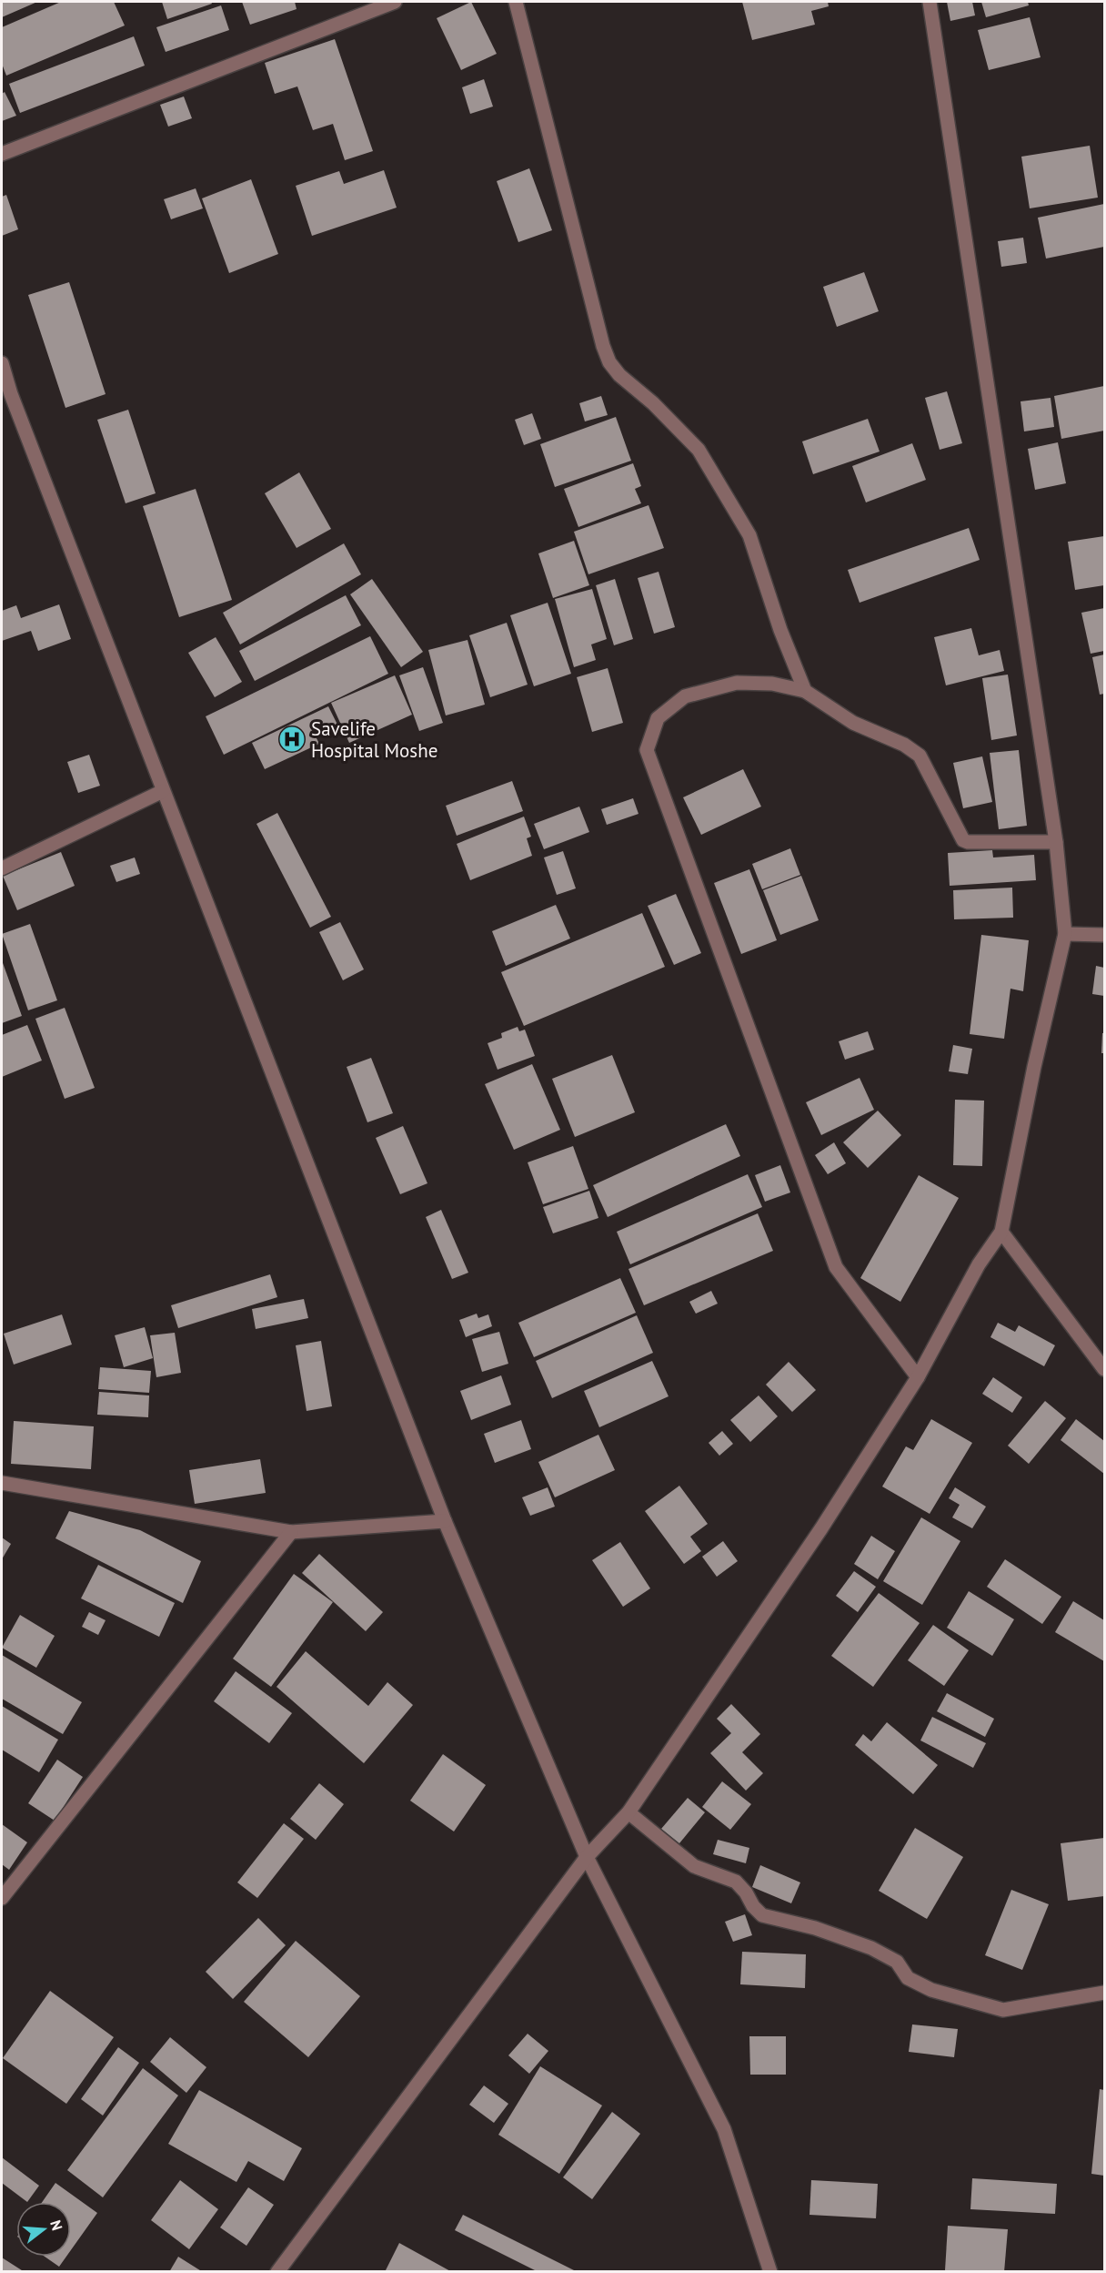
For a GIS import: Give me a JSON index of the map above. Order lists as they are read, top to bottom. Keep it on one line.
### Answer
{"places":{"hospital":["Savelife Hospital Moshe"]},"north":"right"}
